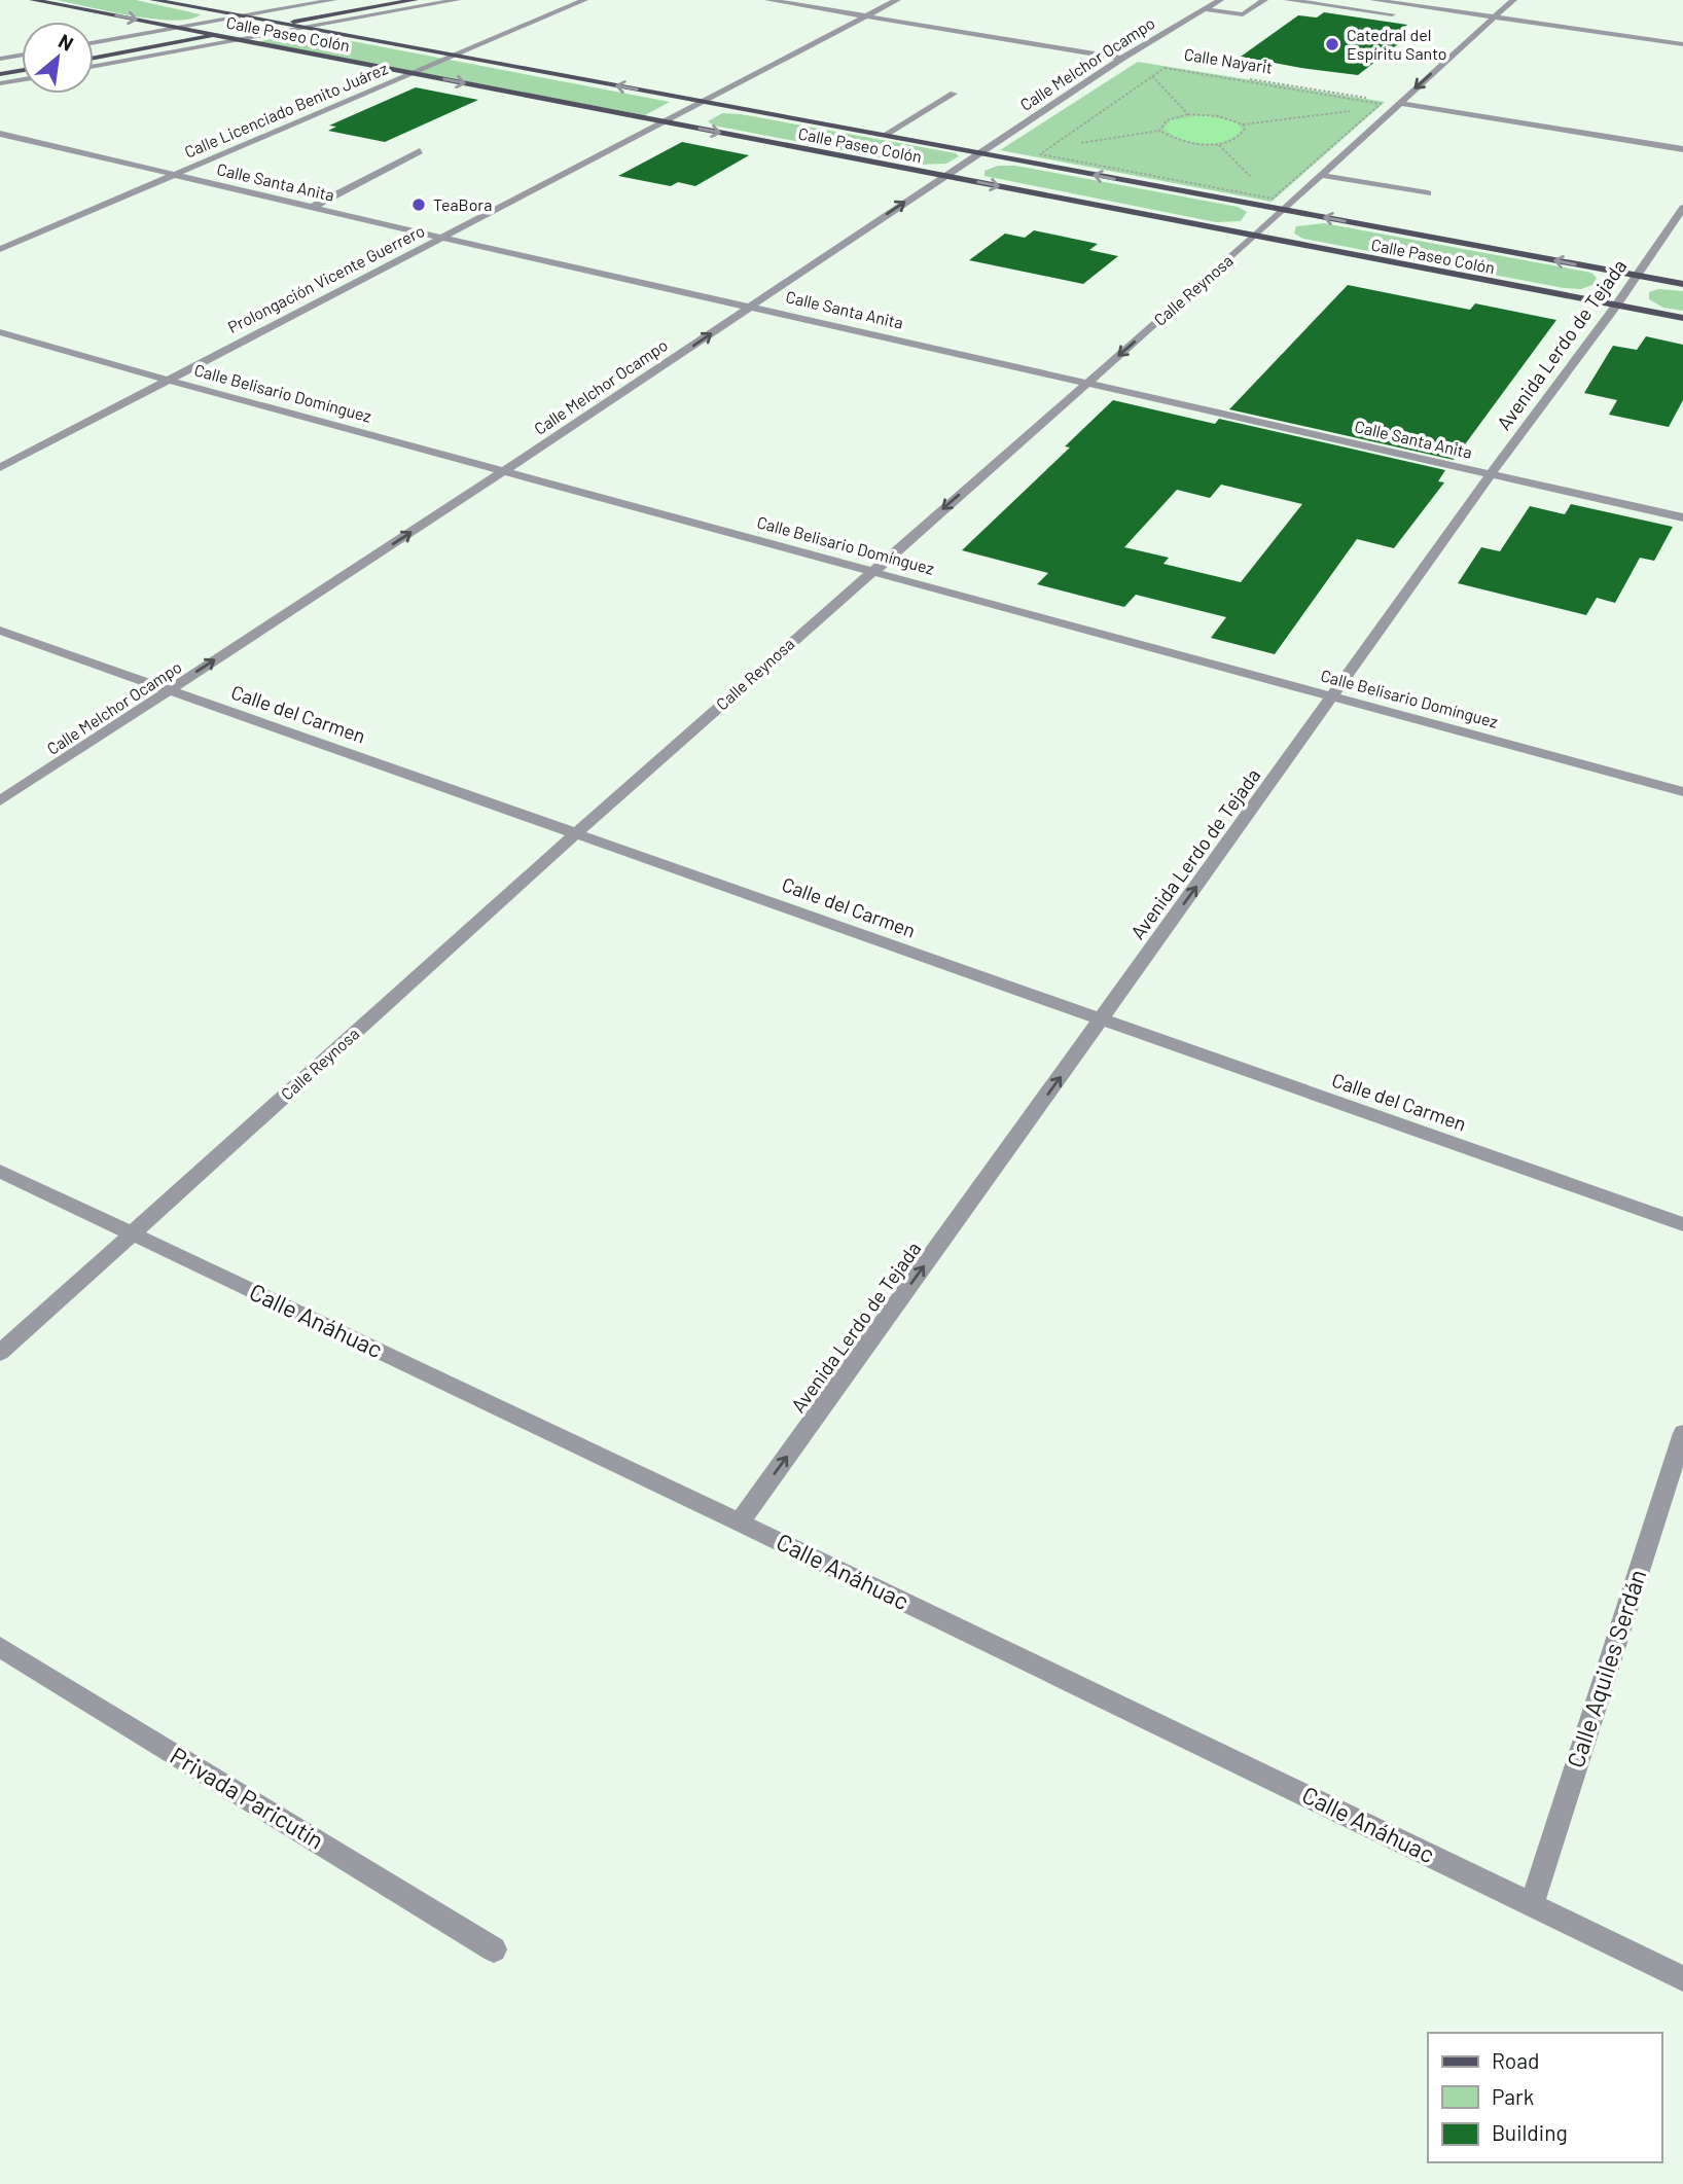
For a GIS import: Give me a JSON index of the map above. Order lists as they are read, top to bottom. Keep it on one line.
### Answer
{"streets":{"main road":["Calle Paseo Colón"],"street":["Calle Melchor Ocampo","Calle Licenciado Benito Juárez","Calle Santa Anita","Prolongación Vicente Guerrero","Calle Reynosa","Avenida Lerdo de Tejada","Calle Belisario Domínguez","Calle del Carmen","Calle Anáhuac","Calle Aquiles Serdán","Privada Paricutín"],"path":["Calle Nayarit"]},"crossings":[["Calle Paseo Colón","Calle Melchor Ocampo"],["Calle Paseo Colón","Calle Licenciado Benito Juárez"],["Calle Paseo Colón","Prolongación Vicente Guerrero"],["Calle Paseo Colón","Calle Reynosa"],["Calle Paseo Colón","Avenida Lerdo de Tejada"],["Calle Nayarit","Calle Melchor Ocampo"],["Calle Nayarit","Calle Reynosa"],["Calle Melchor Ocampo","Calle Santa Anita"],["Calle Melchor Ocampo","Calle Belisario Domínguez"],["Calle Melchor Ocampo","Calle del Carmen"],["Calle Licenciado Benito Juárez","Calle Santa Anita"],["Calle Santa Anita","Prolongación Vicente Guerrero"],["Calle Santa Anita","Calle Reynosa"],["Calle Santa Anita","Avenida Lerdo de Tejada"],["Prolongación Vicente Guerrero","Calle Belisario Domínguez"],["Calle Reynosa","Calle Belisario Domínguez"],["Calle Reynosa","Calle del Carmen"],["Calle Reynosa","Calle Anáhuac"],["Avenida Lerdo de Tejada","Calle Belisario Domínguez"],["Avenida Lerdo de Tejada","Calle del Carmen"],["Avenida Lerdo de Tejada","Calle Anáhuac"],["Calle Anáhuac","Calle Aquiles Serdán"]],"one_way":["Calle Melchor Ocampo","Avenida Lerdo de Tejada"],"places":["Catedral del Espíritu Santo","TeaBora"],"legend":["Road","Park","Building"],"north":"top right"}
